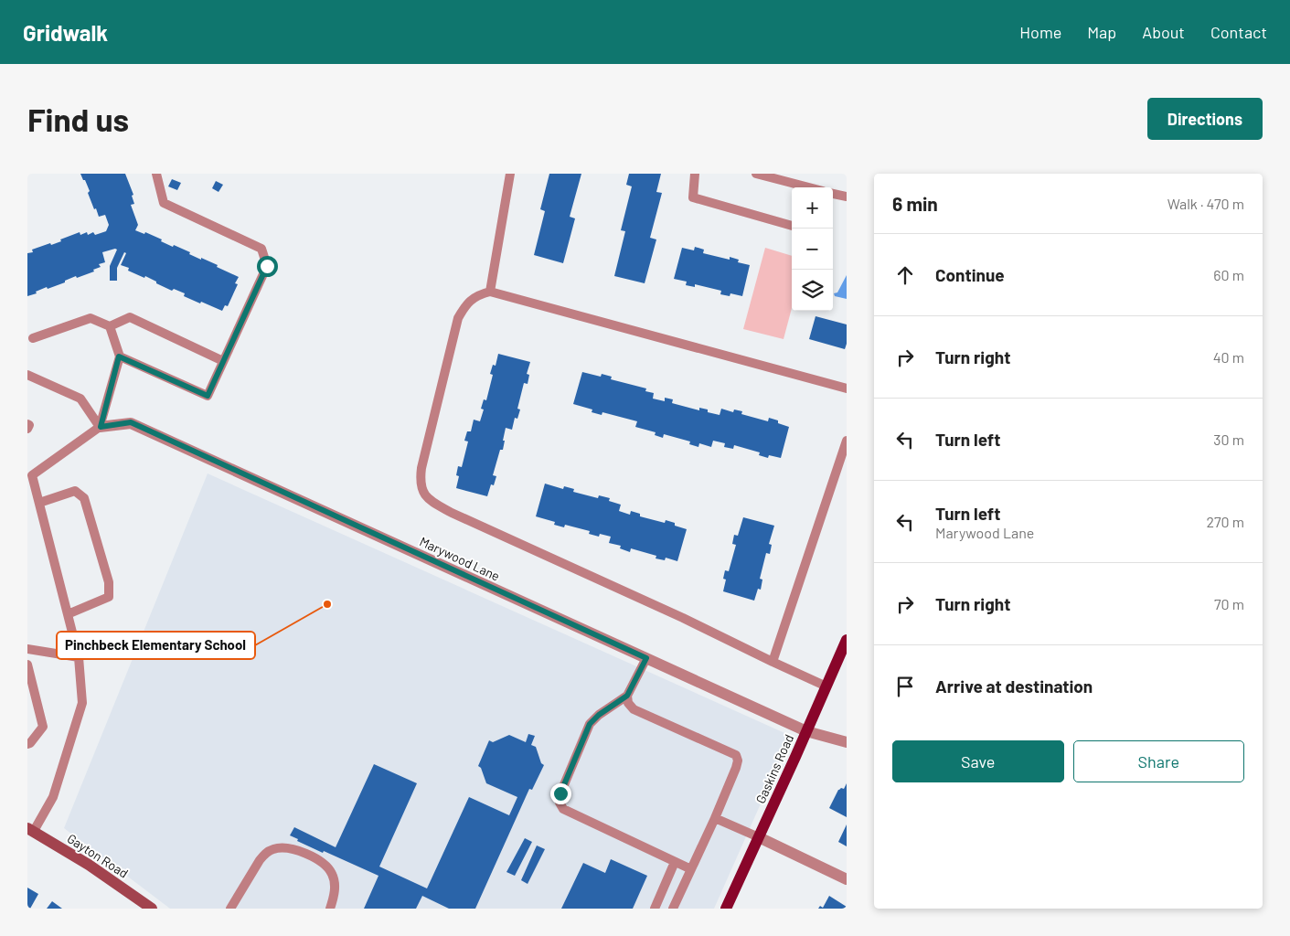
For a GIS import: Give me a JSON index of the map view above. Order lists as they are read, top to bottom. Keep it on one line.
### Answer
{"streets":{"main road":["Gaskins Road"],"street":["Marywood Lane","Gayton Road"]},"crossings":[["Marywood Lane","Gaskins Road"]],"places":["Pinchbeck Elementary School"],"page":{"header":"Gridwalk","nav":["Home","Map","About","Contact"],"buttons":["Directions",["Save","Share"]],"title":"Find us","heading":["6 min","Walk · 470 m"],"map_buttons":["+","−"],"list":[["Continue","60 m"],["Turn right","40 m"],["Turn left","30 m"],["Turn left","Marywood Lane","270 m"],["Turn right","70 m"],"Arrive at destination"]}}
